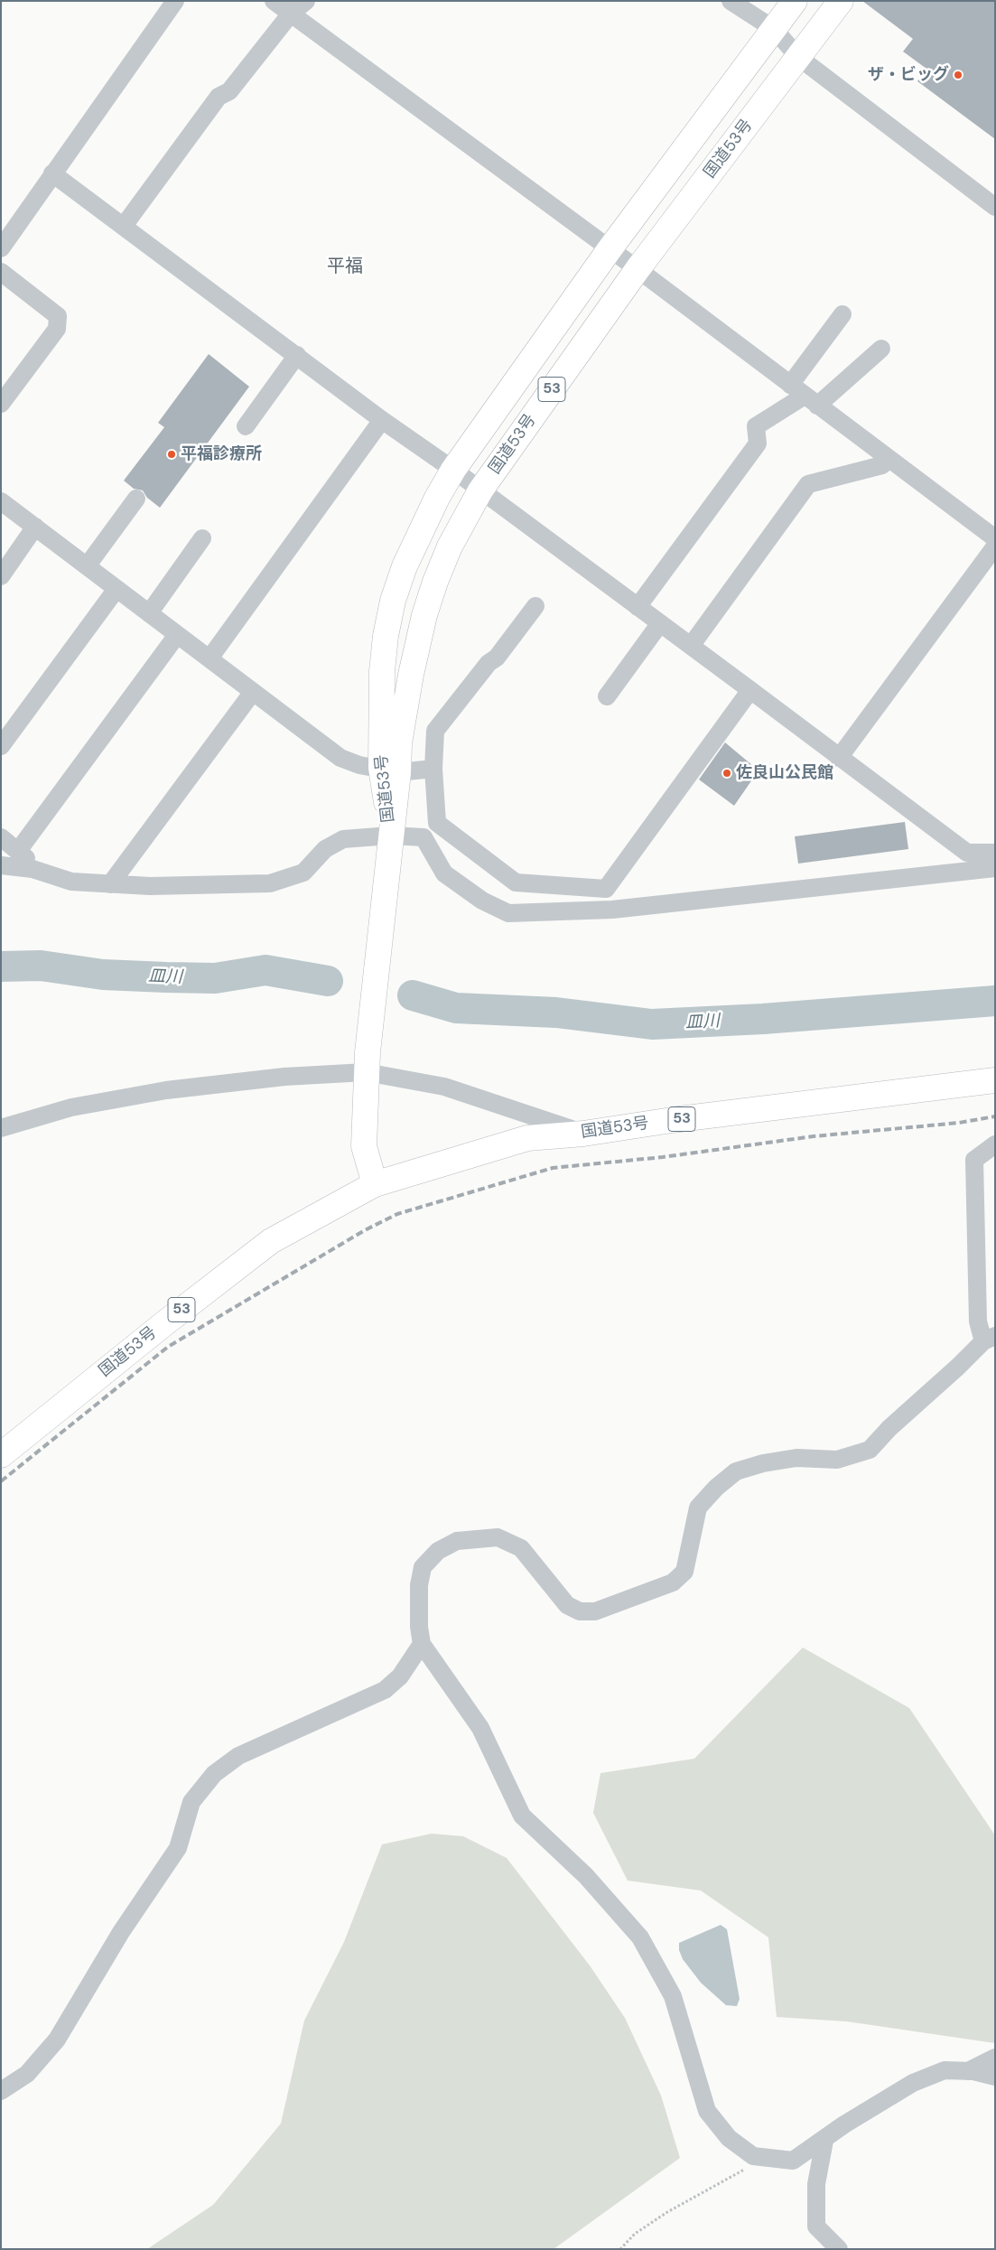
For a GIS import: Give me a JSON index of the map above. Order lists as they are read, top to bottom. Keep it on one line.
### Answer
{"streets":{"highway":["国道53号","53"]},"districts":["平福"],"water":["皿川"],"places":["ザ・ビッグ","平福診療所","佐良山公民館"]}
